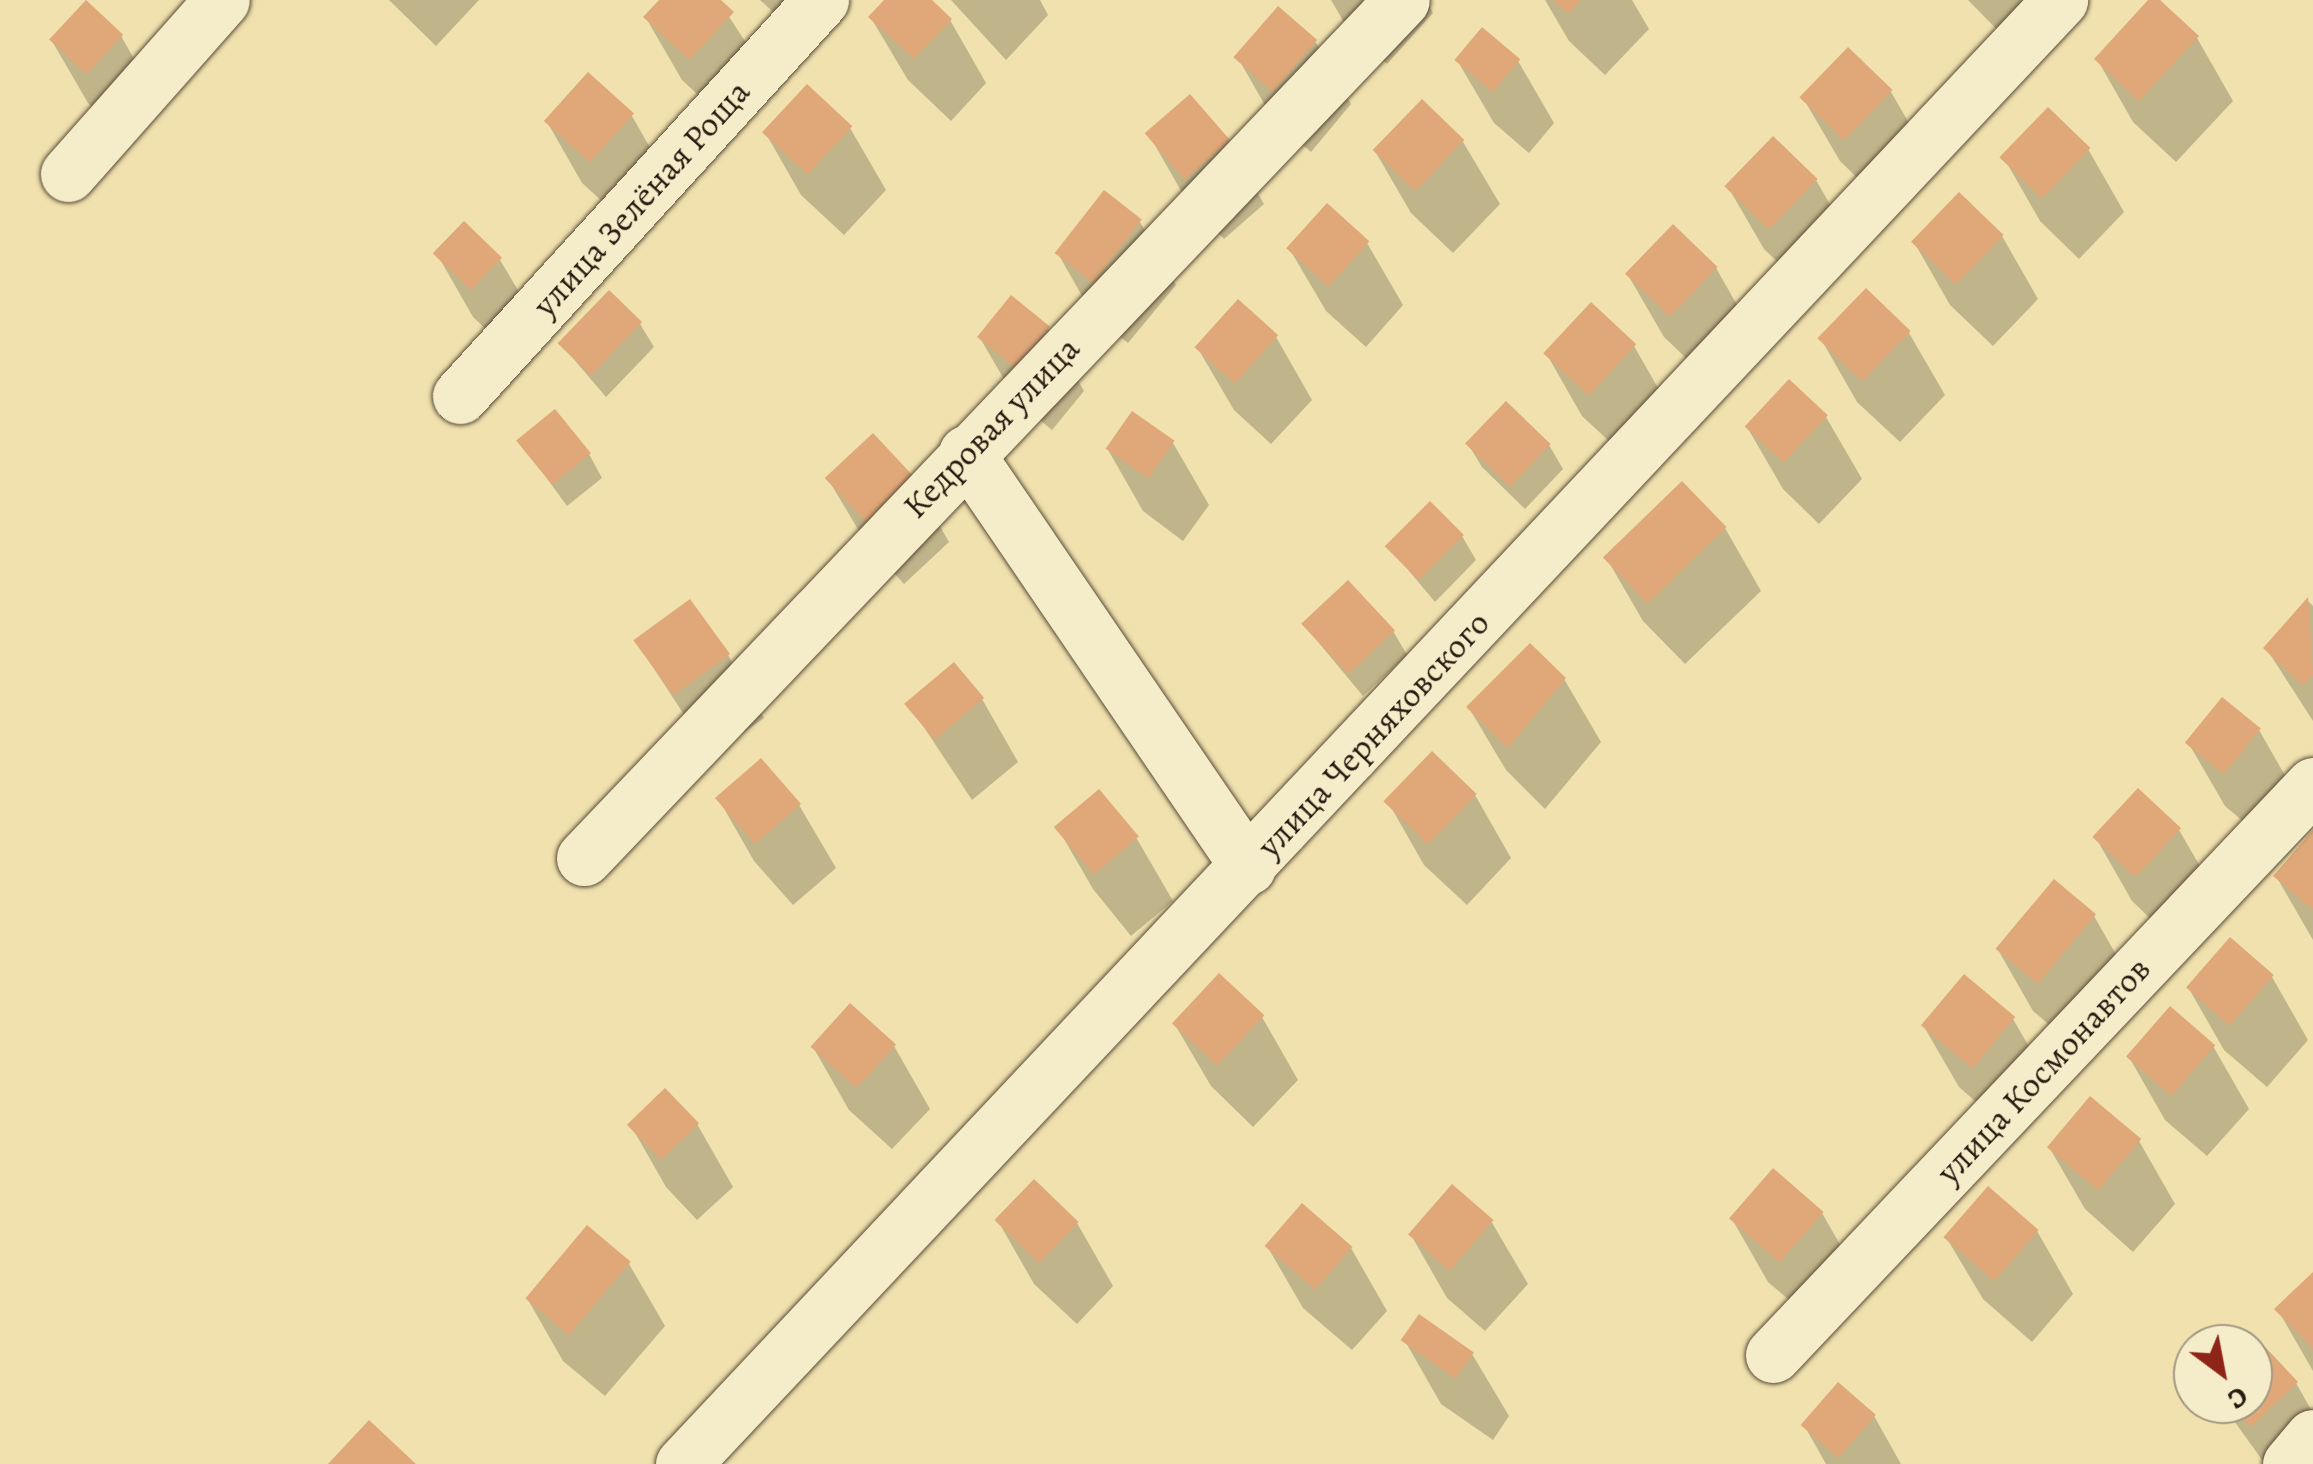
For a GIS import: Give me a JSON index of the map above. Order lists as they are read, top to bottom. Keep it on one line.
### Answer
{"streets":{"street":["улица Зелёная Роща","Кедровая улица","улица Черняховского","улица Космонавтов"]},"north":"bottom right"}
